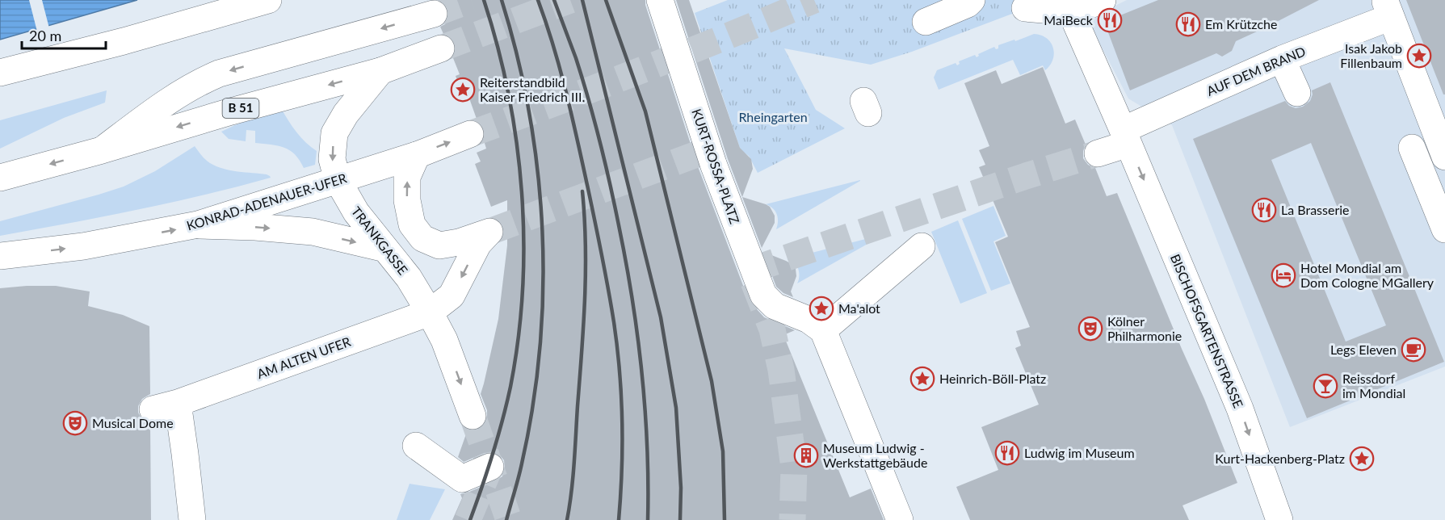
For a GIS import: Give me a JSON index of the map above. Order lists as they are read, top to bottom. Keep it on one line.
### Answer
{"streets":{"street":["AUF DEM BRAND","B 51","KURT-ROSSA-PLATZ","KONRAD-ADENAUER-UFER","TRANKGASSE","BISCHOFSGARTENSTRASSE","AM ALTEN UFER"]},"crossings":[["AUF DEM BRAND","BISCHOFSGARTENSTRASSE"],["B 51","TRANKGASSE"],["KONRAD-ADENAUER-UFER","TRANKGASSE"],["KONRAD-ADENAUER-UFER","AM ALTEN UFER"],["TRANKGASSE","AM ALTEN UFER"]],"one_way":["TRANKGASSE","BISCHOFSGARTENSTRASSE"],"parks":["Rheingarten"],"places":{"restaurant":["MaiBeck","Em Krützche","La Brasserie","Ludwig im Museum"],"place":["Isak Jakob Fillenbaum","Reiterstandbild Kaiser Friedrich III.","Ma'alot","Heinrich-Böll-Platz","Kurt-Hackenberg-Platz"],"hotel":["Hotel Mondial am Dom Cologne MGallery"],"theatre":["Kölner Philharmonie","Musical Dome"],"cafe":["Legs Eleven"],"bar":["Reissdorf im Mondial"],"building":["Museum Ludwig - Werkstattgebäude"]},"scale_bar":"20 m"}
